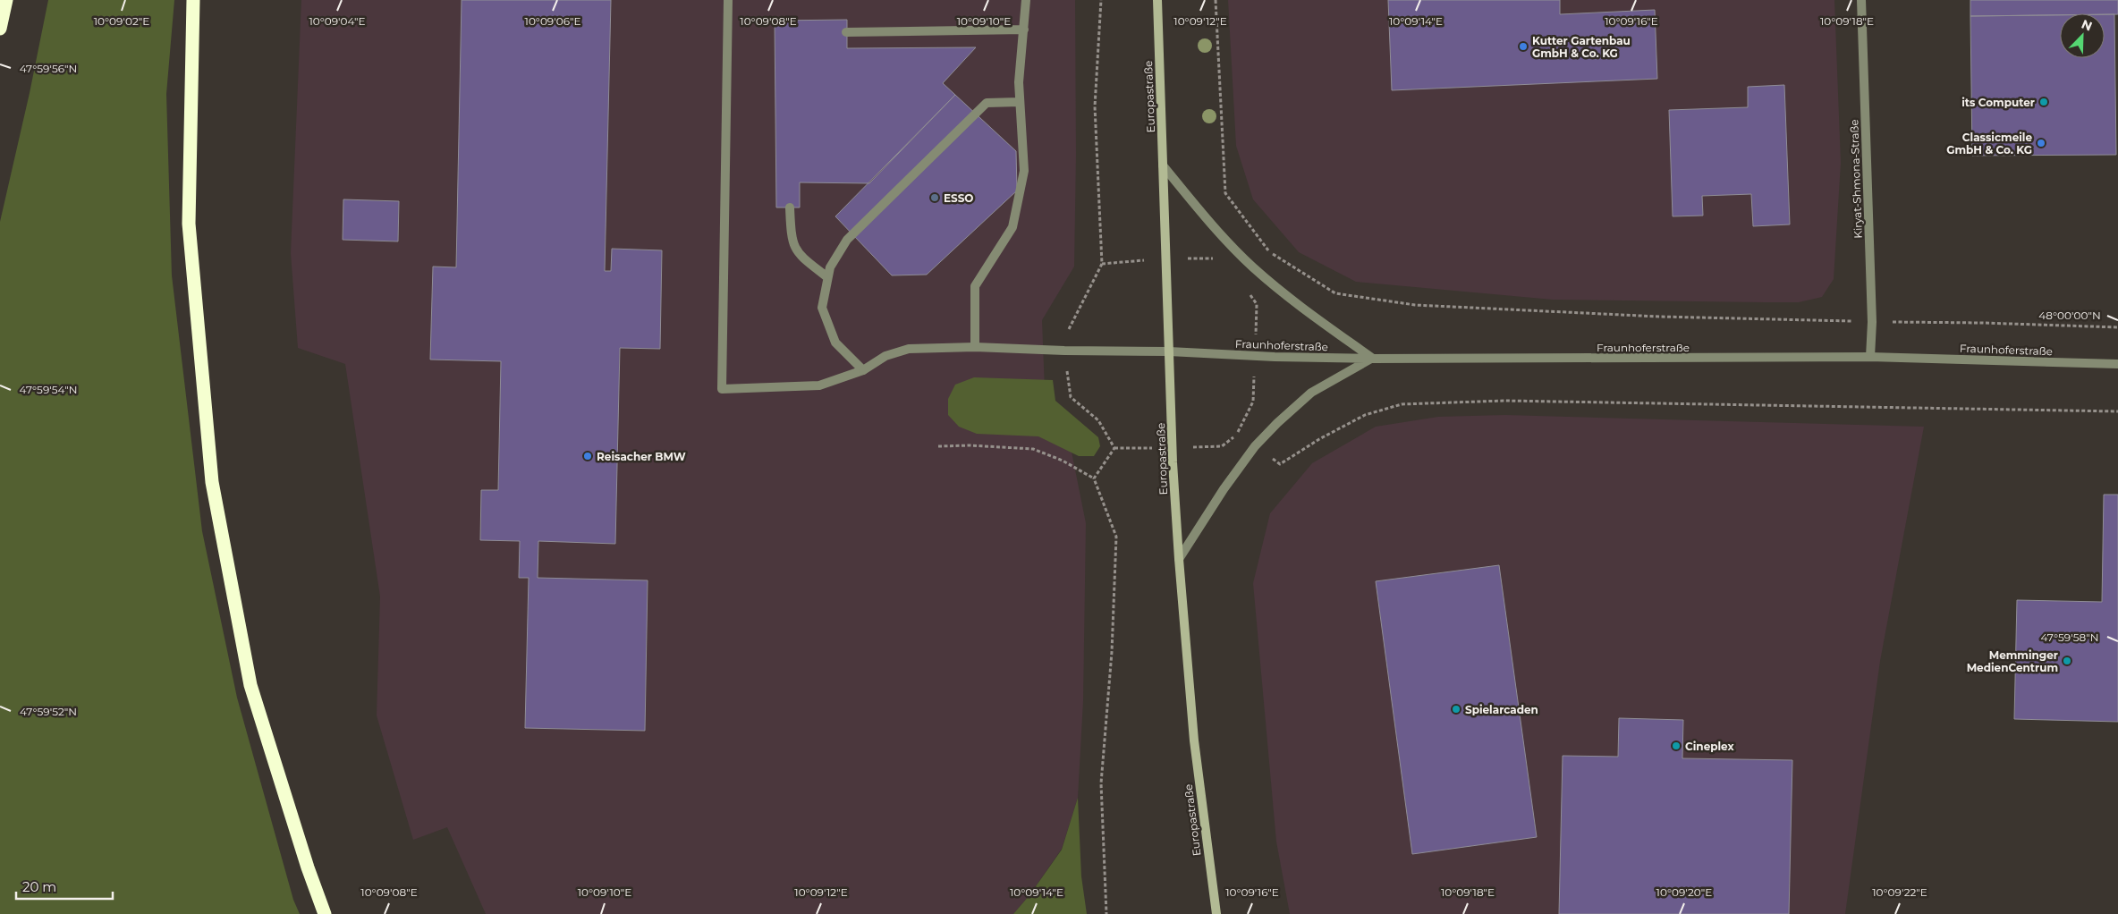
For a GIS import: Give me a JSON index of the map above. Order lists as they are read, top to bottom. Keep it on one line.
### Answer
{"streets":{"main road":["Europastraße"],"street":["Kiryat-Shmona-Straße","Fraunhoferstraße"]},"crossings":[["Europastraße","Fraunhoferstraße"],["Kiryat-Shmona-Straße","Fraunhoferstraße"]],"places":["Kutter Gartenbau GmbH & Co. KG","its Computer","Classicmeile GmbH & Co. KG","ESSO","Reisacher BMW","Memminger MedienCentrum","Spielarcaden","Cineplex"],"scale_bar":"20 m","north":"top right","coordinates":["10°09'02\"E","10°09'04\"E","10°09'06\"E","10°09'08\"E","10°09'10\"E","10°09'12\"E","10°09'14\"E","10°09'16\"E","10°09'18\"E","47°59'56\"N","48°00'00\"N","47°59'54\"N","47°59'58\"N","47°59'52\"N","10°09'20\"E","10°09'22\"E"]}
